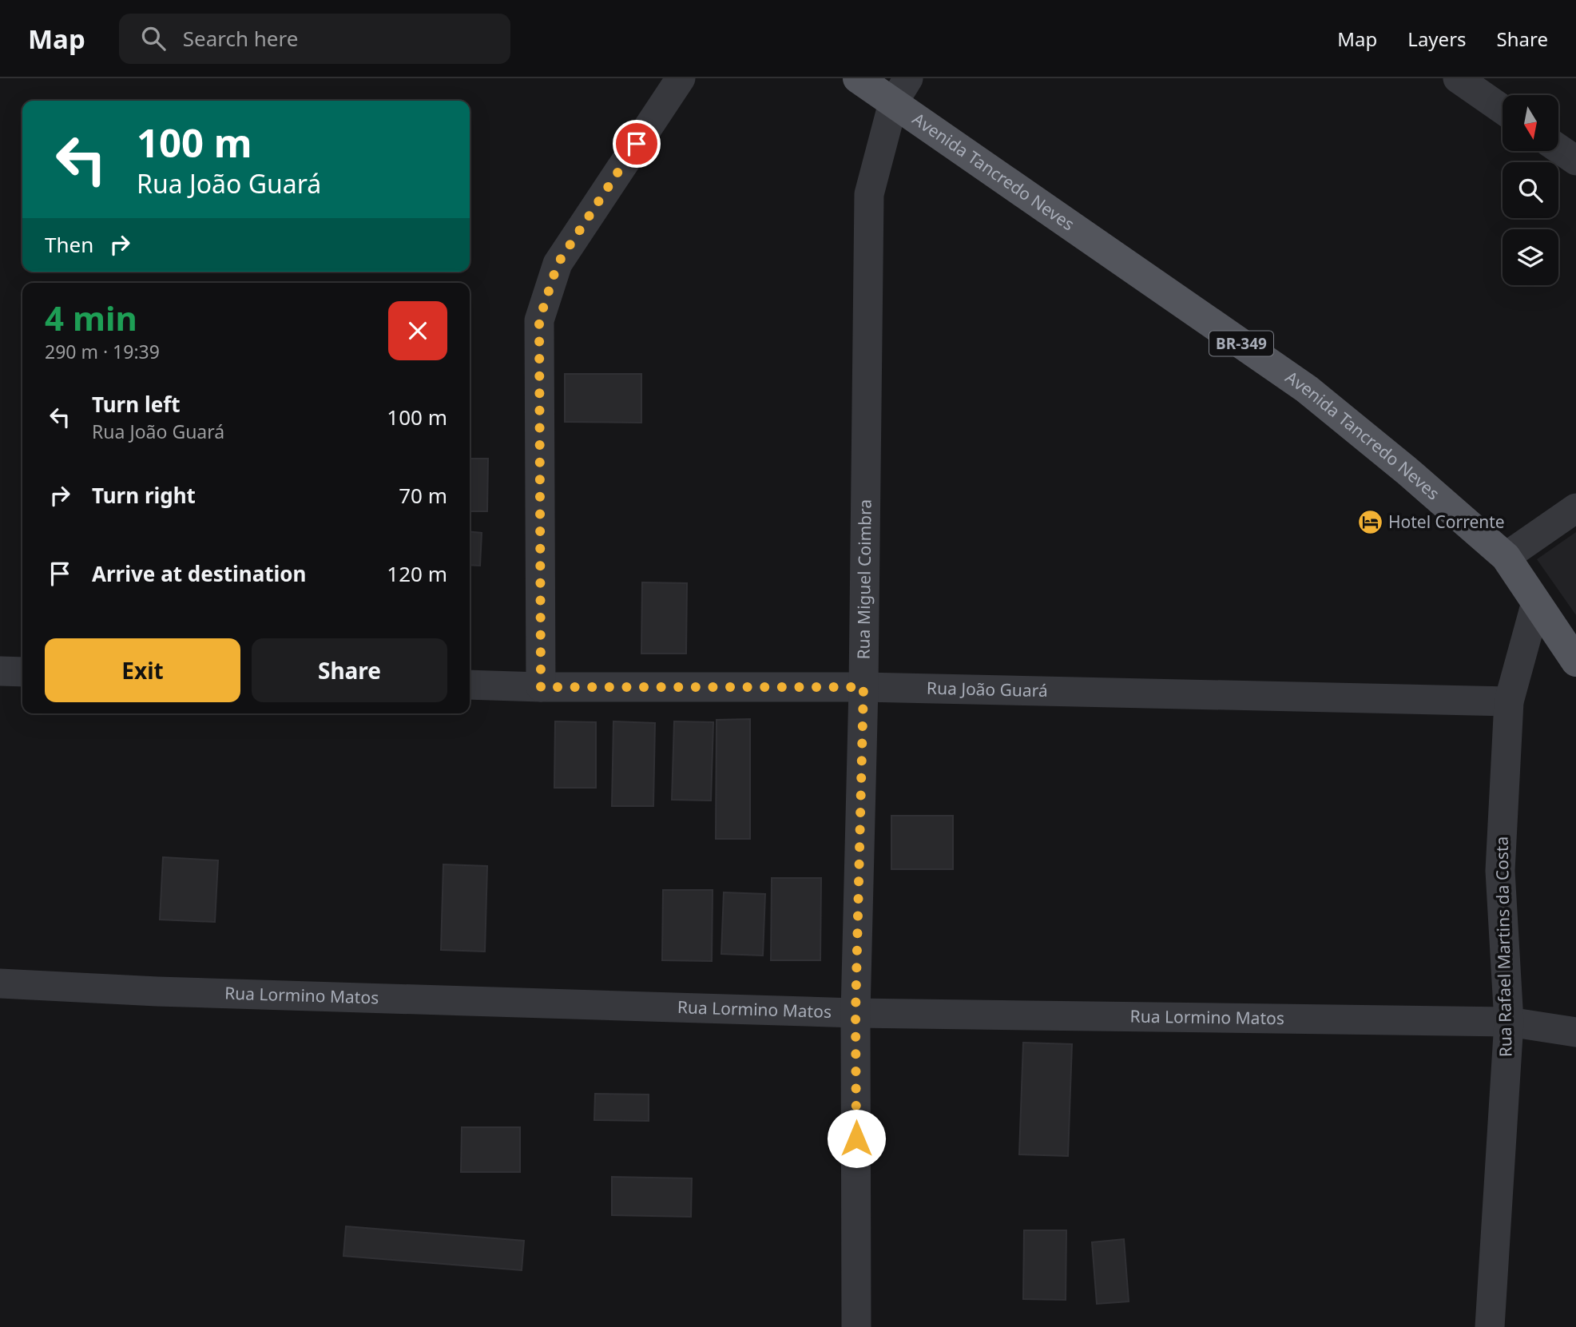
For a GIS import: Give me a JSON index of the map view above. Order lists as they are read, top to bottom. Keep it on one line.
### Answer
{"streets":{"main road":["Avenida Tancredo Neves","BR-349"],"street":["Rua Miguel Coimbra","Rua João Guará","Rua Rafael Martins da Costa","Rua Lormino Matos"]},"crossings":[["Avenida Tancredo Neves","Rua Miguel Coimbra"],["Avenida Tancredo Neves","Rua Rafael Martins da Costa"],["Rua Miguel Coimbra","Rua João Guará"],["Rua Miguel Coimbra","Rua Lormino Matos"],["Rua João Guará","Rua Rafael Martins da Costa"],["Rua Rafael Martins da Costa","Rua Lormino Matos"]],"places":{"hotel":["Hotel Corrente"]},"north":"bottom","page":{"header":"Map","search":"Search here","nav":["Map","Layers","Share"],"turn":["100 m","Rua João Guará"],"then":"Then","heading":["4 min","290 m · 19:39"],"list":[{"name":"Turn left","note":"Rua João Guará","value":"100 m"},{"name":"Turn right","value":"70 m"},{"name":"Arrive at destination","value":"120 m"}],"buttons":["Exit","Share"]}}
